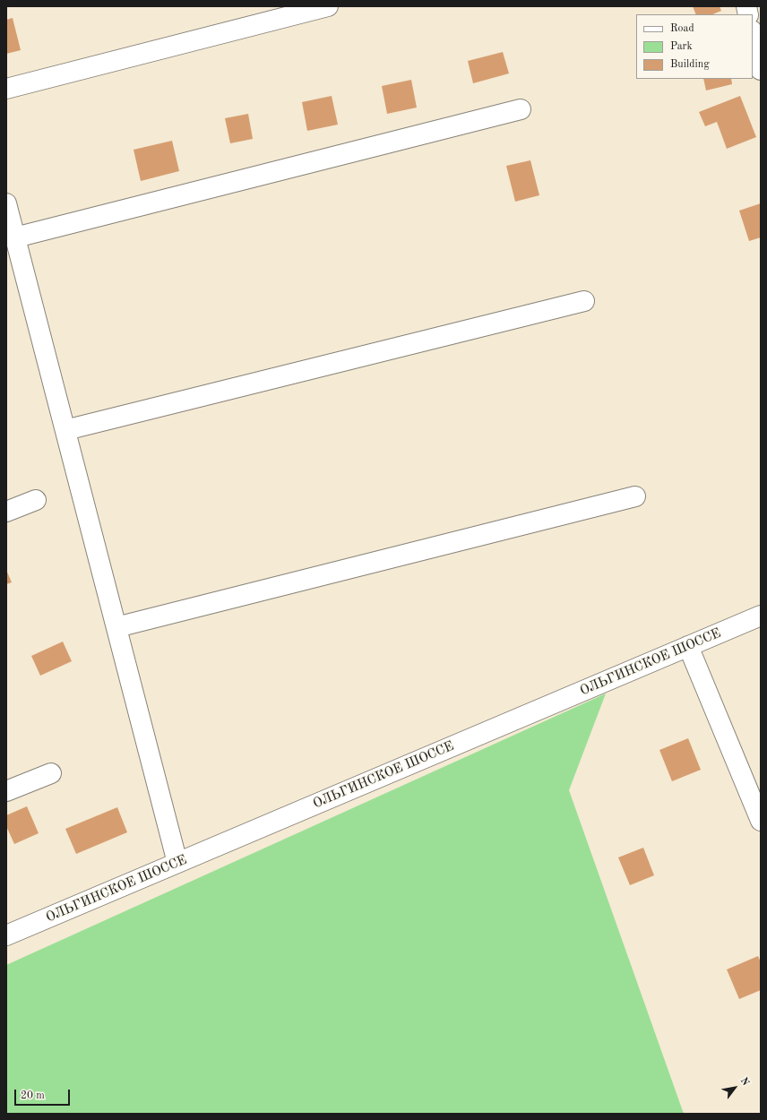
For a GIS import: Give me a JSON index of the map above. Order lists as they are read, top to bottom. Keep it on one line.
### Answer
{"streets":{"street":["ОЛЬГИНСКОЕ ШОССЕ"]},"legend":["Road","Park","Building"],"scale_bar":"20 m","north":"top right"}
